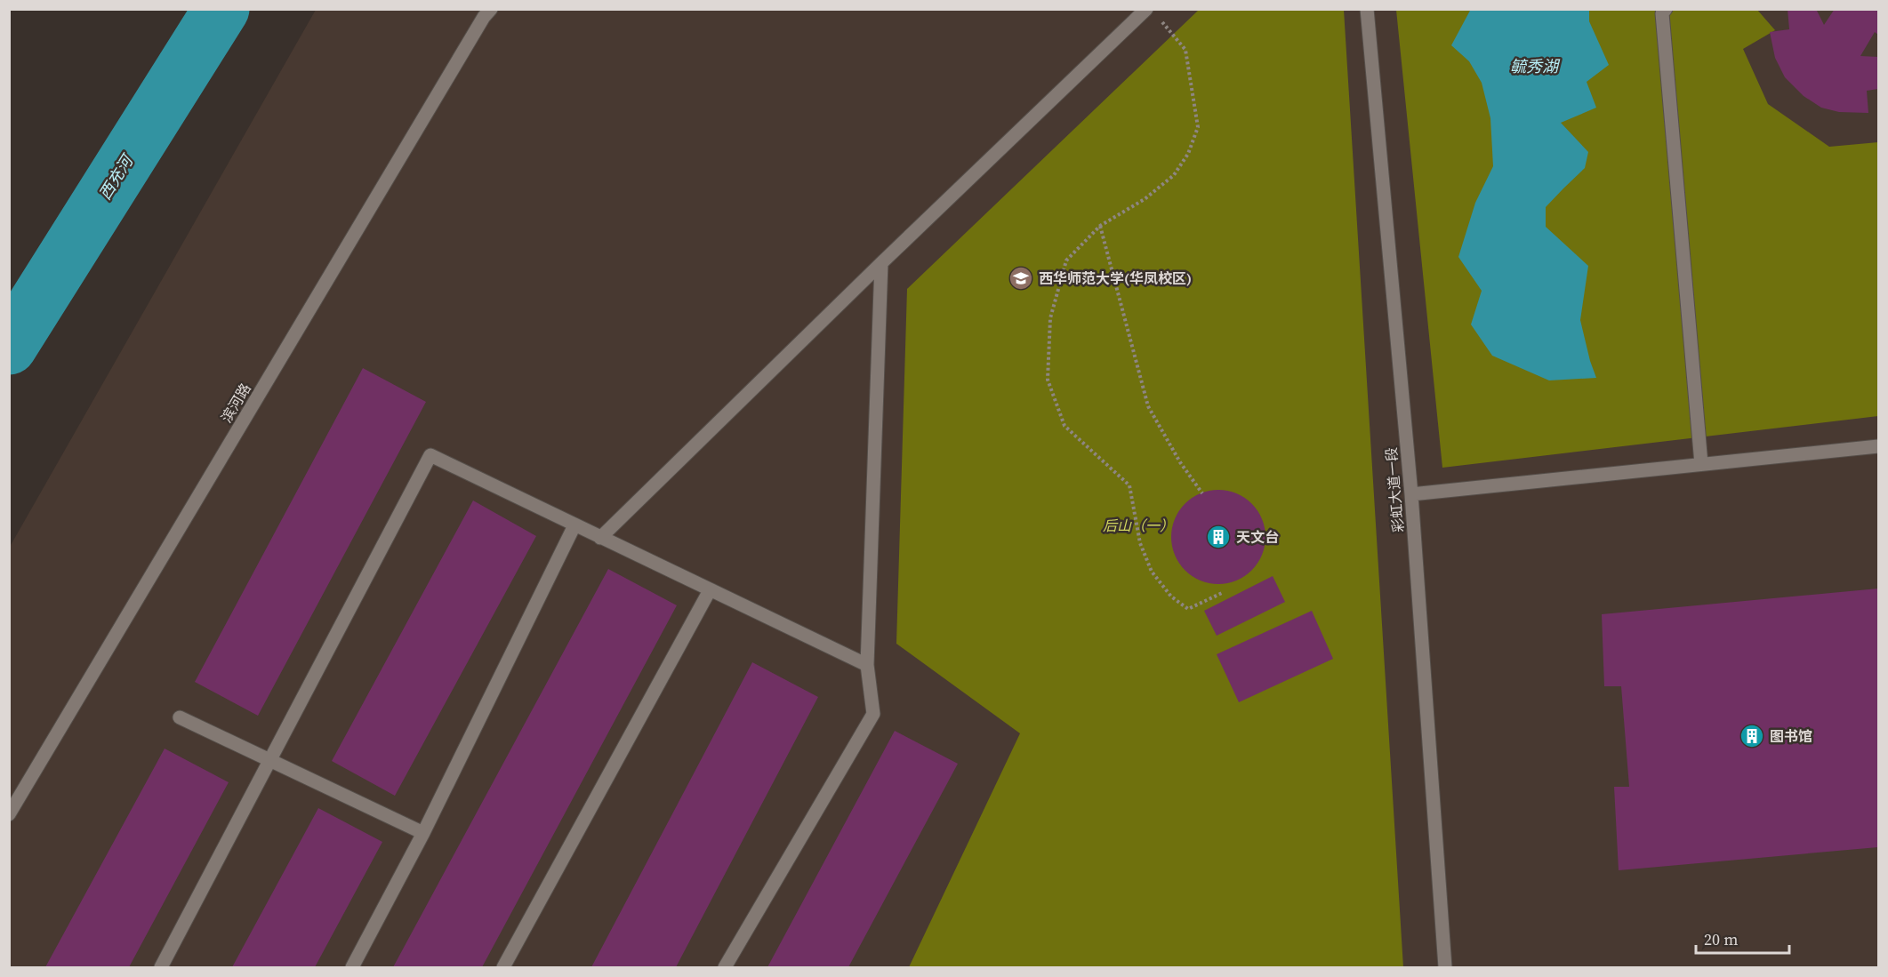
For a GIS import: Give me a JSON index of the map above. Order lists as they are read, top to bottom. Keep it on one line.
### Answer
{"streets":{"street":["滨河路","彩虹大道一段"]},"water":["毓秀湖","西充河"],"parks":["后山（一）"],"places":{"school or university":["西华师范大学(华凤校区)"],"building":["天文台","图书馆"]},"scale_bar":"20 m"}
